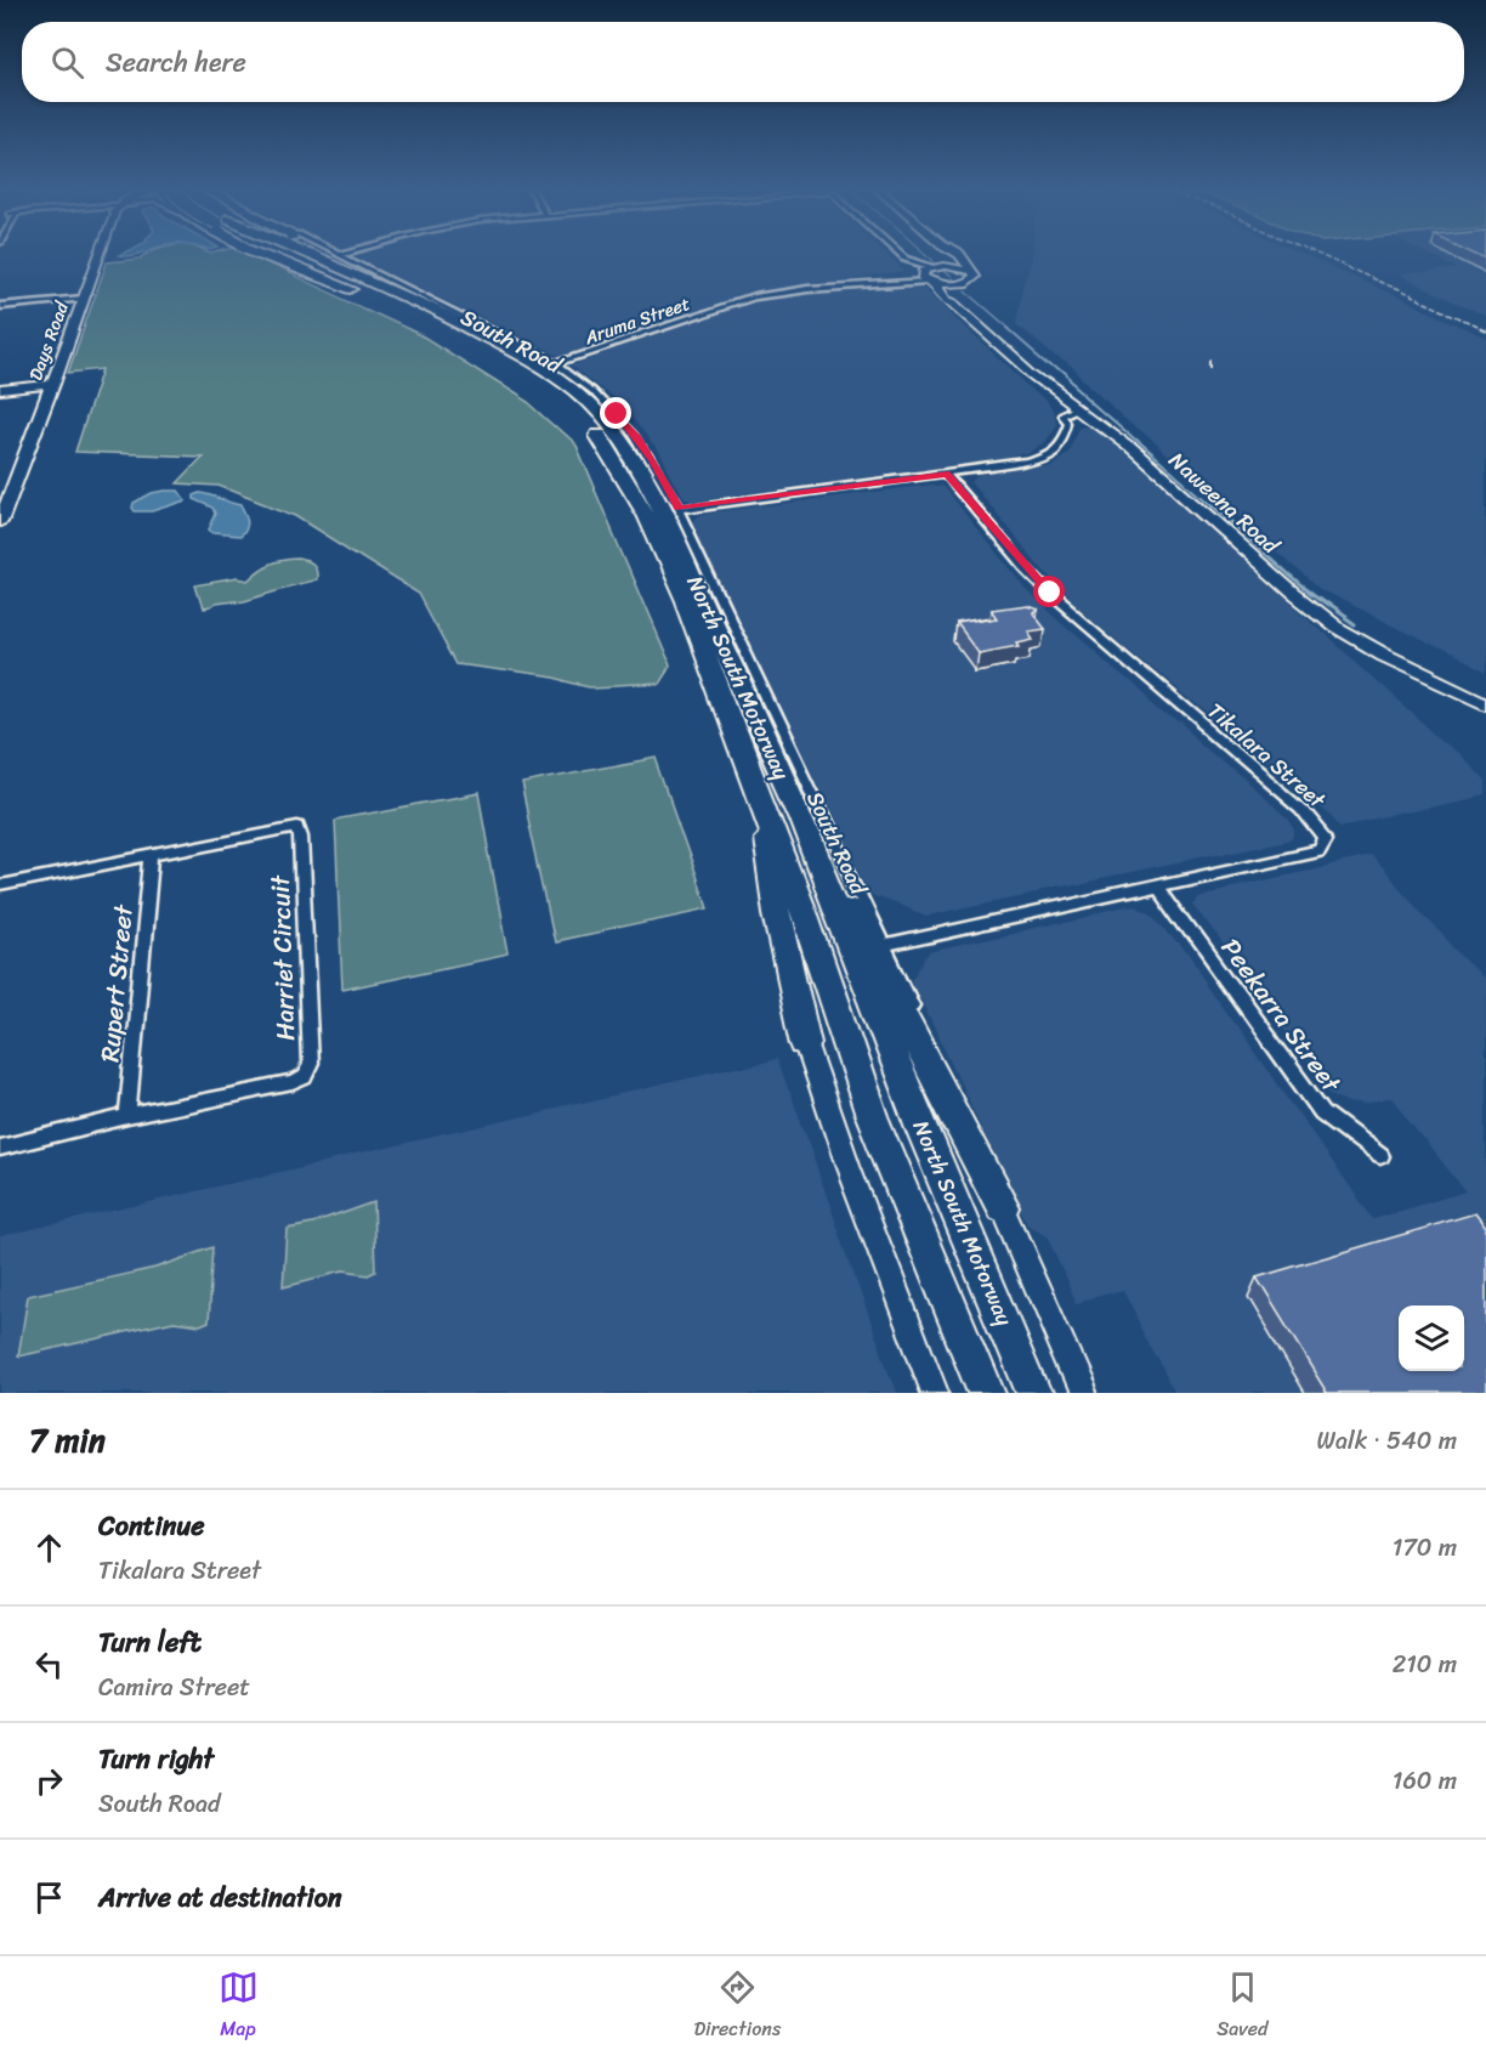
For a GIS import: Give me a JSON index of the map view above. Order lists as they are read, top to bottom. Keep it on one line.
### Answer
{"streets":{"highway":["North South Motorway"],"street":["Aruma Street","Days Road","South Road","Naweena Road","Tikalara Street","Harriet Circuit","Rupert Street","Peekarra Street"]},"crossings":[["Aruma Street","South Road"],["Aruma Street","Naweena Road"],["South Road","Tikalara Street"],["Tikalara Street","Peekarra Street"],["Harriet Circuit","Rupert Street"]],"page":{"search":"Search here","heading":["7 min","Walk · 540 m"],"list":[["Continue","Tikalara Street","170 m"],["Turn left","Camira Street","210 m"],["Turn right","South Road","160 m"],"Arrive at destination"],"nav":["Map","Directions","Saved"]}}
